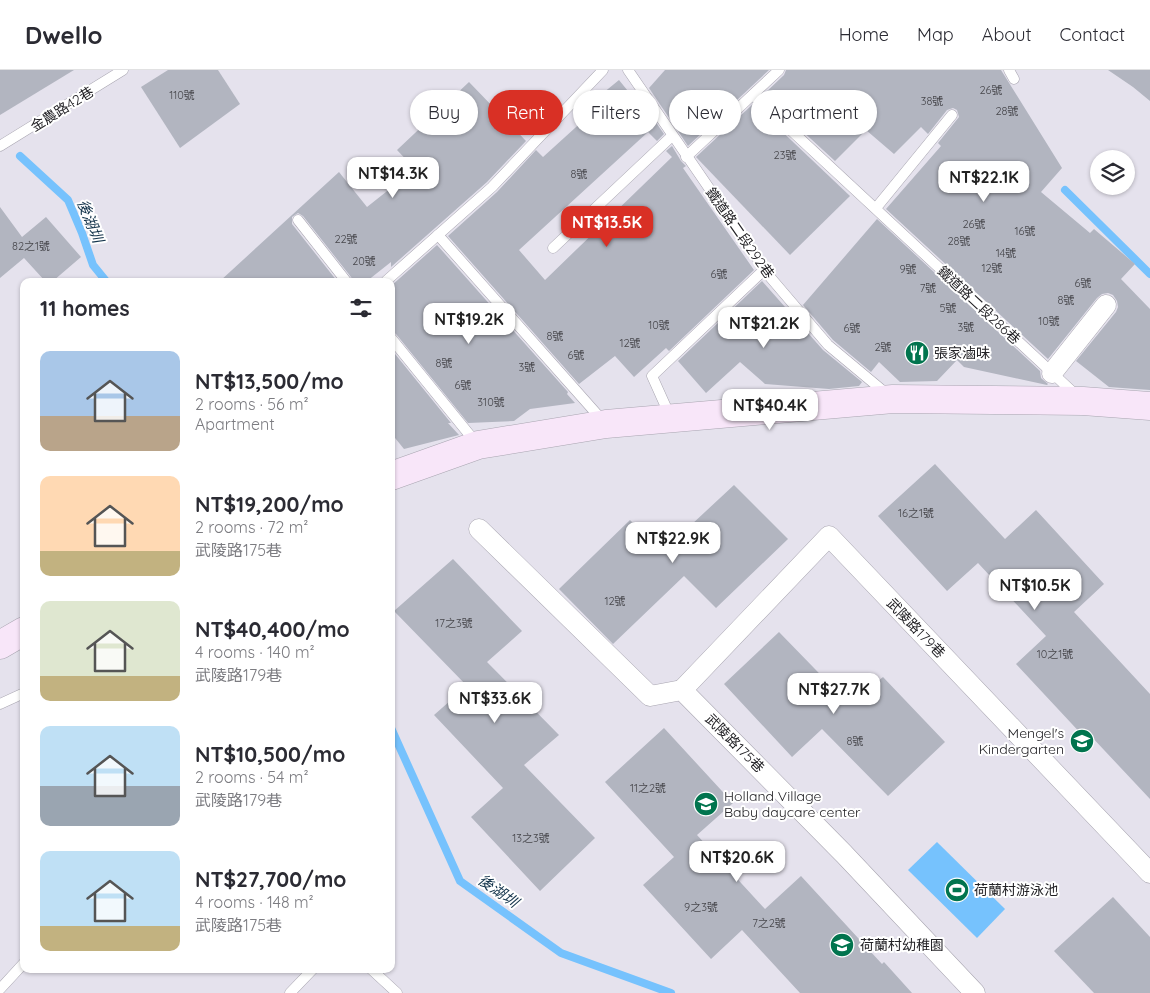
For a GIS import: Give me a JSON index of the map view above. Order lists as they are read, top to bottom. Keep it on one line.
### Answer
{"streets":{"street":["武陵路179巷","武陵路175巷"],"lane":["金農路42巷","鐵道路二段292巷","鐵道路二段286巷"]},"crossings":[["武陵路179巷","武陵路175巷"]],"water":["後湖圳"],"places":{"restaurant":["張家滷味"],"school or university":["Mengel's Kindergarten","Holland Village Baby daycare center","荷蘭村幼稚園"],"sports":["荷蘭村游泳池"]},"house_numbers":["26號","110號","38號","28號","23號","8號","26號","16號","22號","28號","82之1號","14號","20號","12號","9號","6號","6號","7號","8號","5號","10號","10號","3號","6號","8號","12號","2號","6號","8號","3號","6號","310號","16之1號","12號","17之3號","10之1號","8號","11之2號","13之3號","9之3號","7之2號"],"page":{"header":"Dwello","nav":["Home","Map","About","Contact"],"chip":["Buy","Rent","Filters","New","Apartment"],"price":["NT$14.3K","NT$22.1K","NT$13.5K","NT$19.2K","NT$21.2K","NT$40.4K","NT$22.9K","NT$10.5K","NT$27.7K","NT$33.6K","NT$20.6K"],"heading":"11 homes","list":[{"name":"NT$13,500/mo","note":"2 rooms · 56 m² · Apartment"},{"name":"NT$19,200/mo","note":"2 rooms · 72 m² · 武陵路175巷"},{"name":"NT$40,400/mo","note":"4 rooms · 140 m² · 武陵路179巷"},{"name":"NT$10,500/mo","note":"2 rooms · 54 m² · 武陵路179巷"},{"name":"NT$27,700/mo","note":"4 rooms · 148 m² · 武陵路175巷"}]}}
